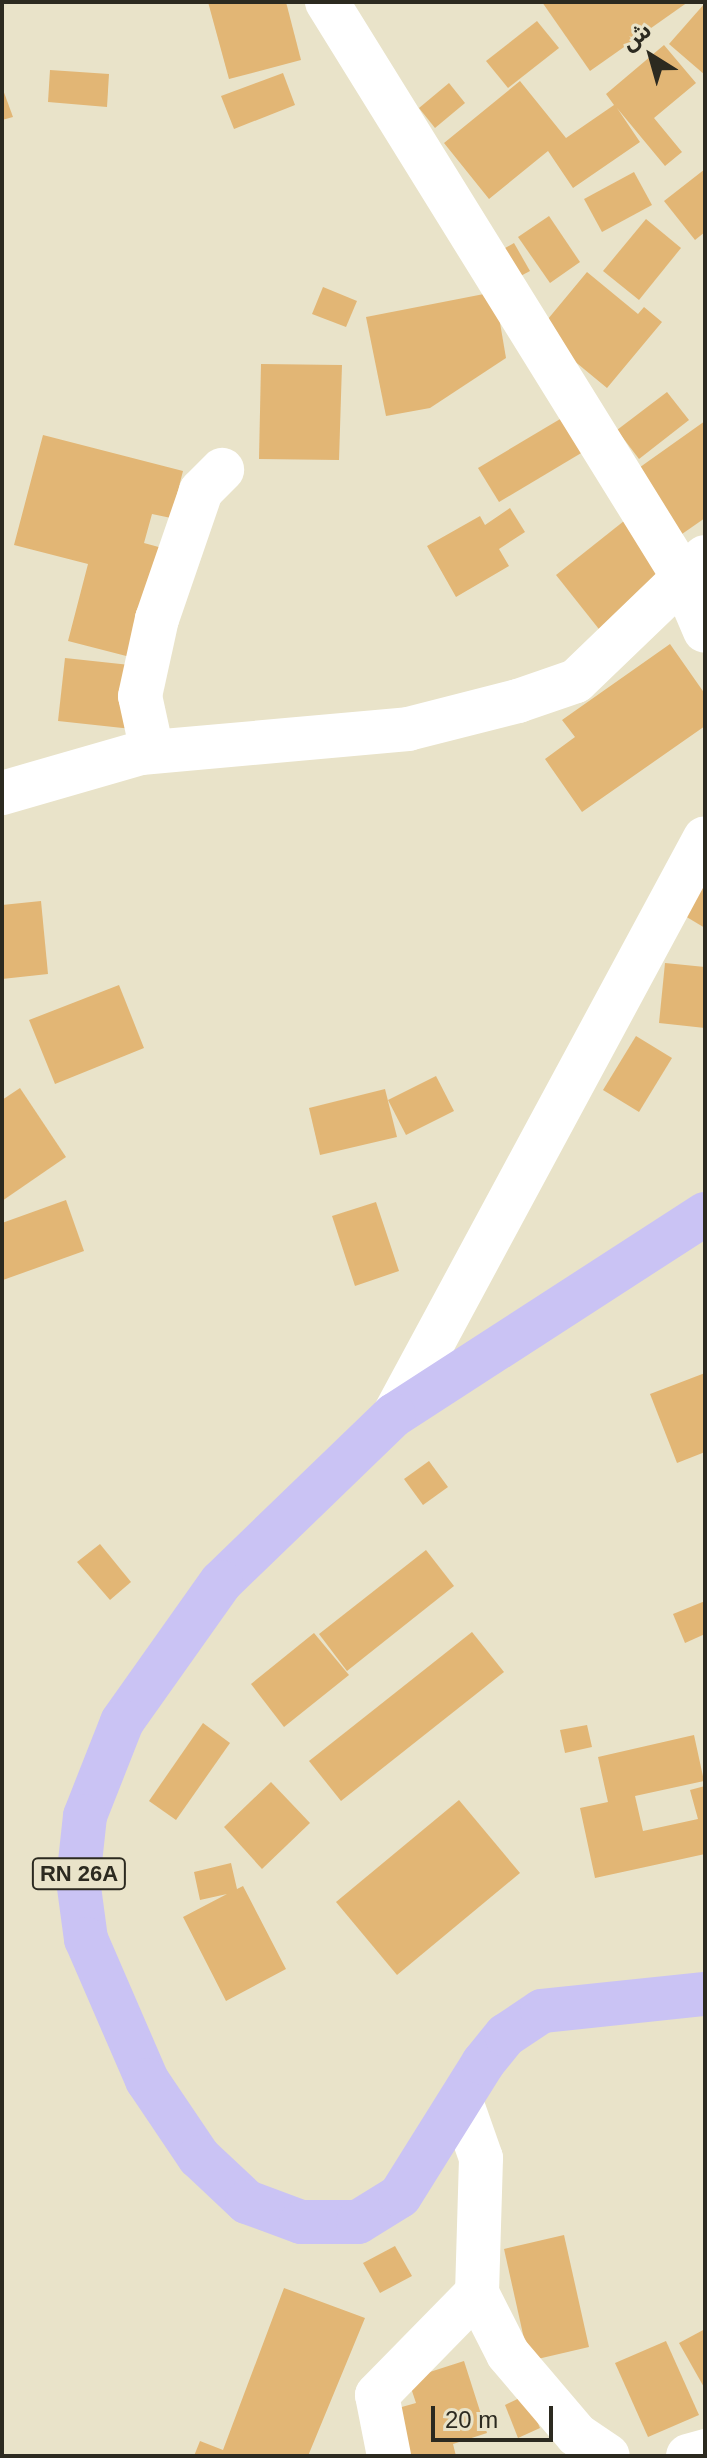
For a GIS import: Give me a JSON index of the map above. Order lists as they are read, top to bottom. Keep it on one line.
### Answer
{"streets":{"main road":["RN 26A"]},"scale_bar":"20 m","north":"top left"}
